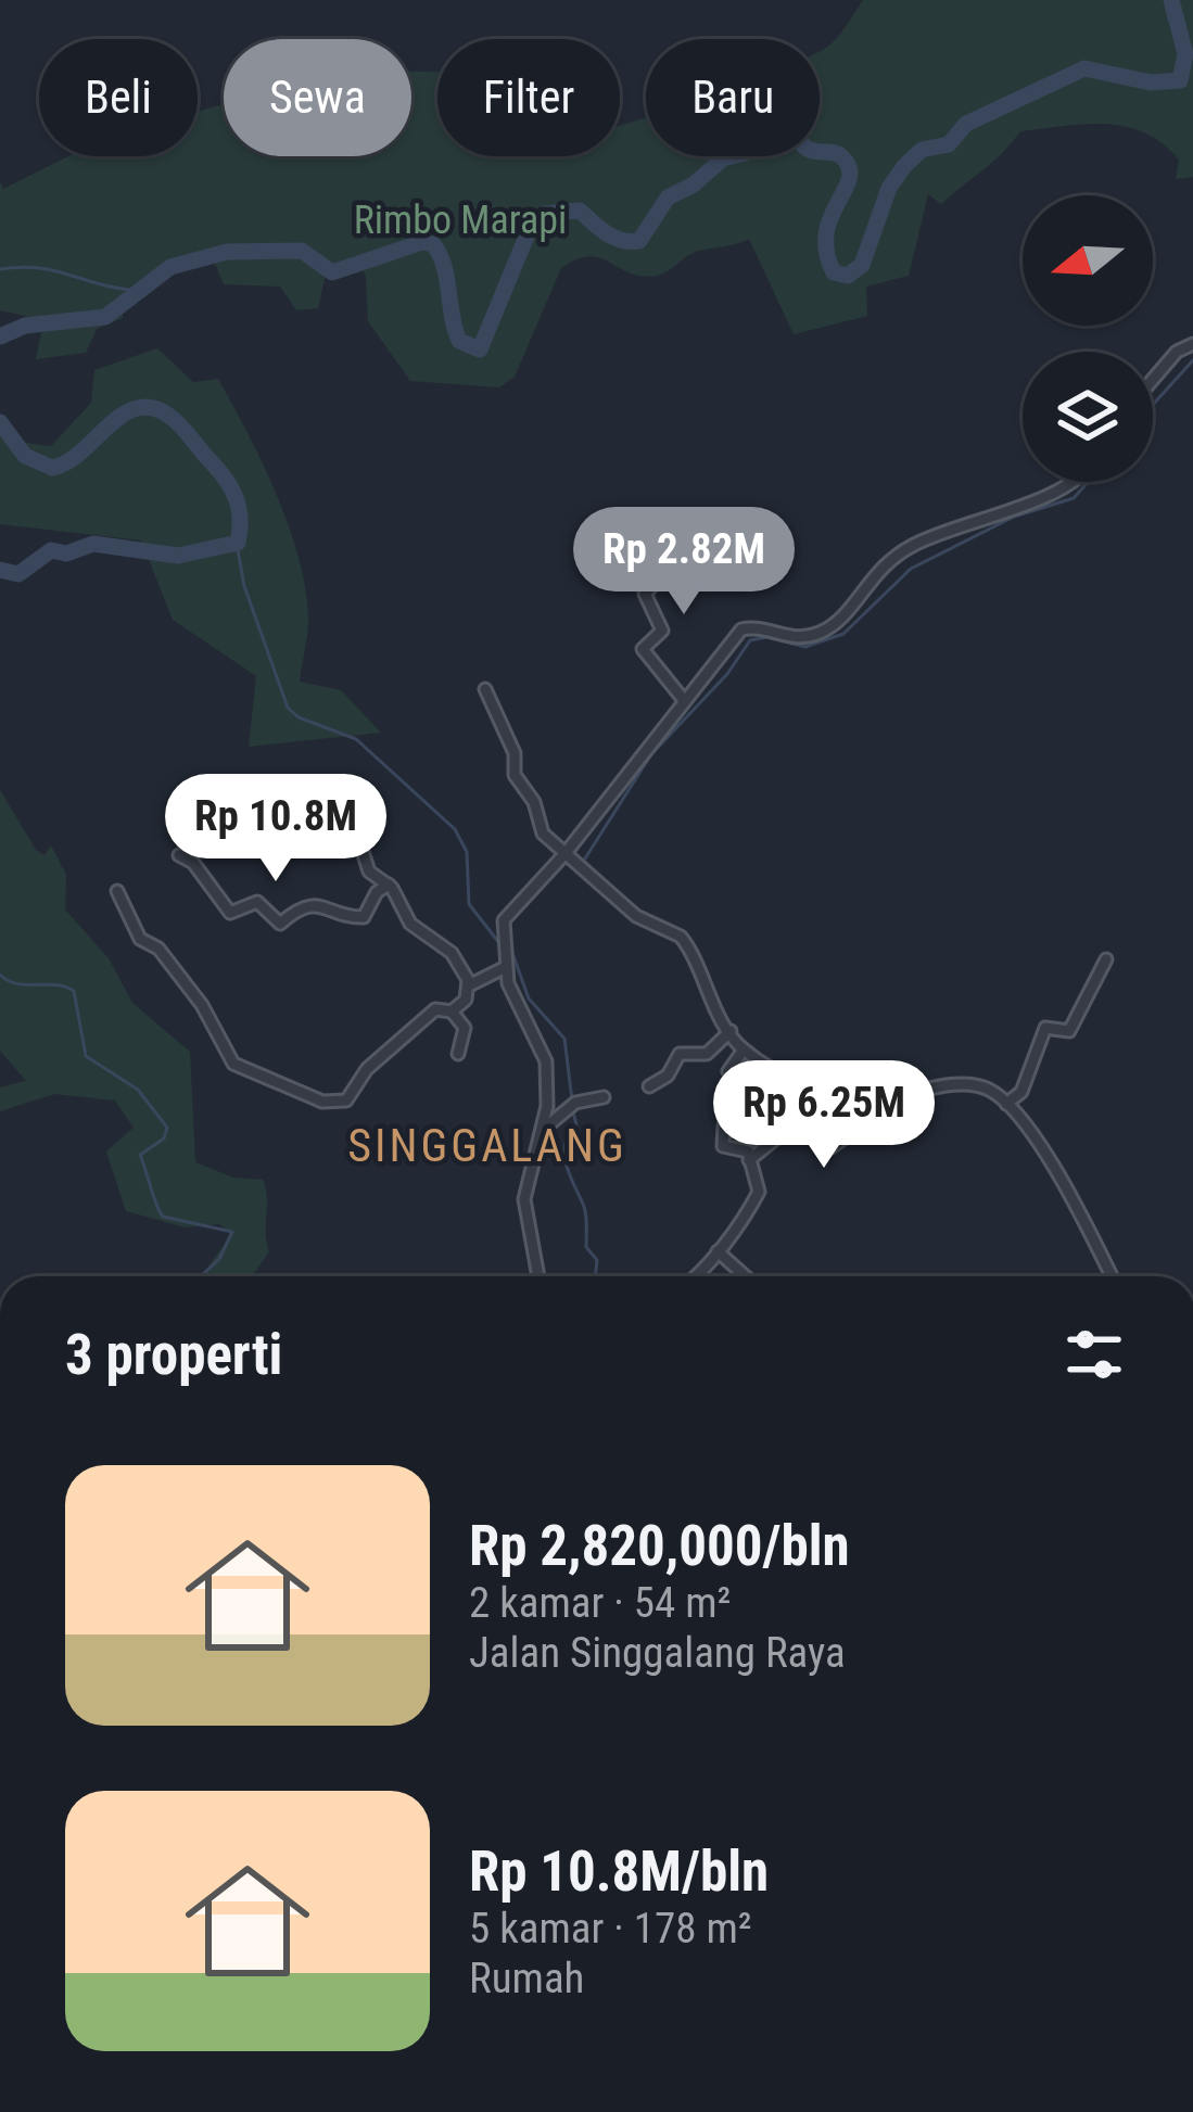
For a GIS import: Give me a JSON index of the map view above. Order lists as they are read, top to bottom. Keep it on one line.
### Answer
{"districts":["SINGGALANG"],"parks":["Rimbo Marapi"],"north":"left","page":{"chip":["Beli","Sewa","Filter","Baru"],"price":["Rp 2.82M","Rp 10.8M","Rp 6.25M"],"heading":"3 properti","list":[{"name":"Rp 2,820,000/bln","note":"2 kamar · 54 m² · Jalan Singgalang Raya"},{"name":"Rp 10.8M/bln","note":"5 kamar · 178 m² · Rumah"}]}}
